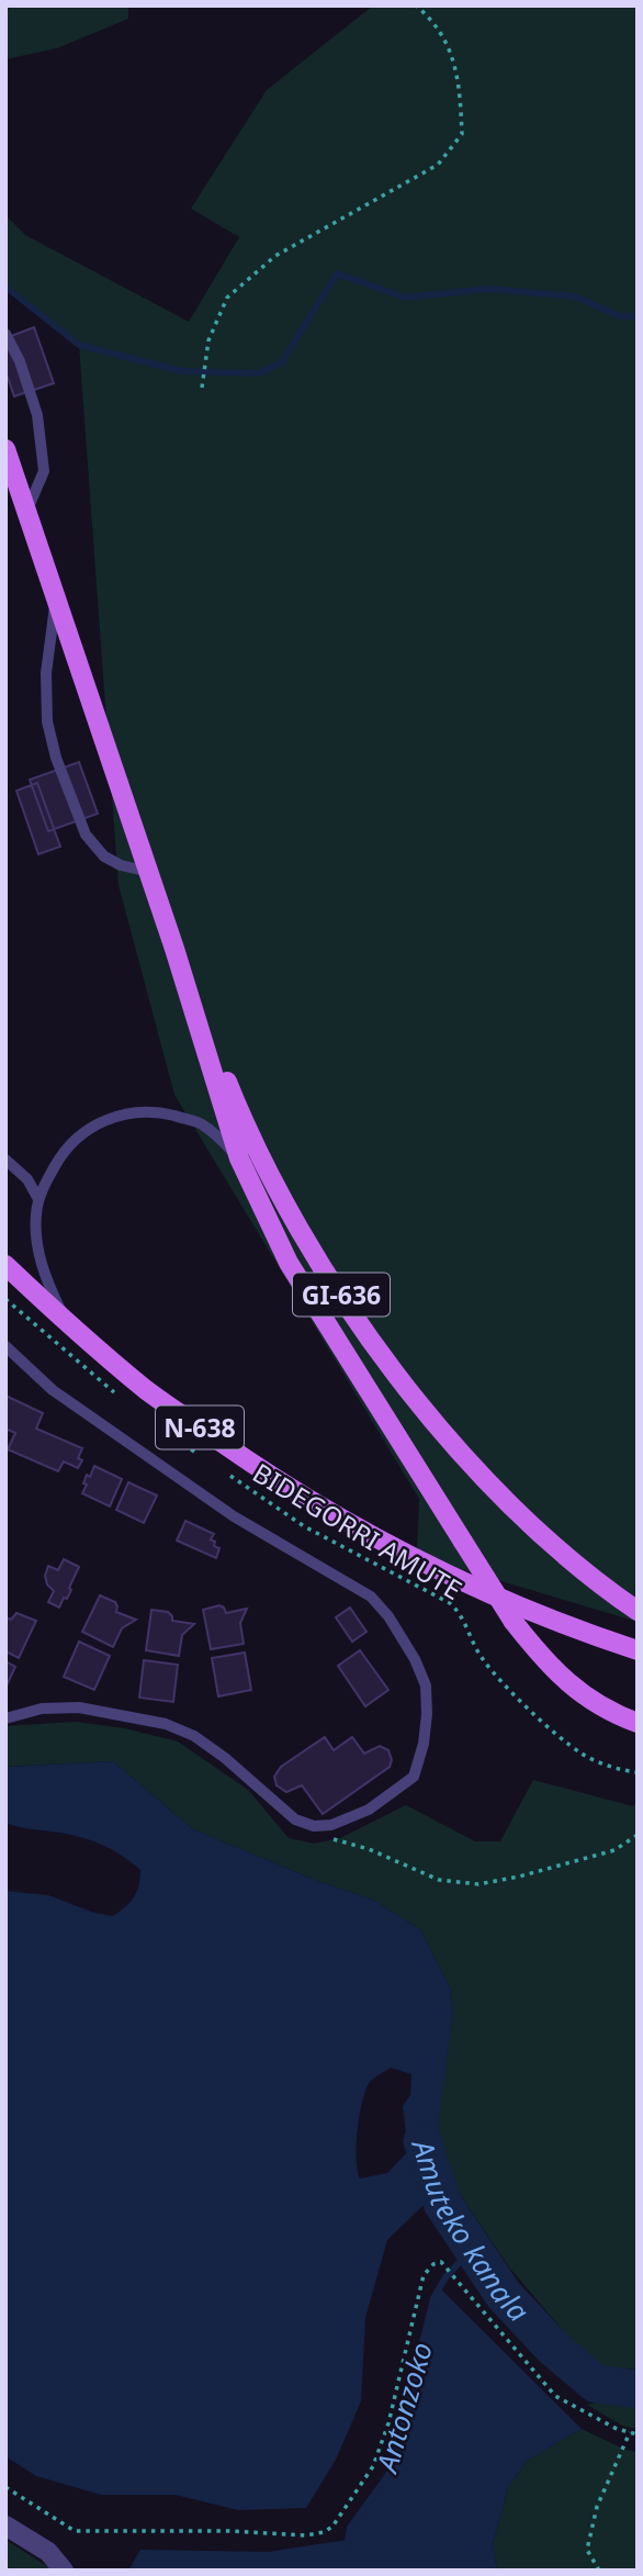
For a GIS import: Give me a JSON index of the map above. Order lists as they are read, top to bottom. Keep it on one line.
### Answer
{"streets":{"main road":["GI-636","N-638"],"path":["BIDEGORRI AMUTE"]},"water":["Amuteko kanala","Antonzoko"]}
